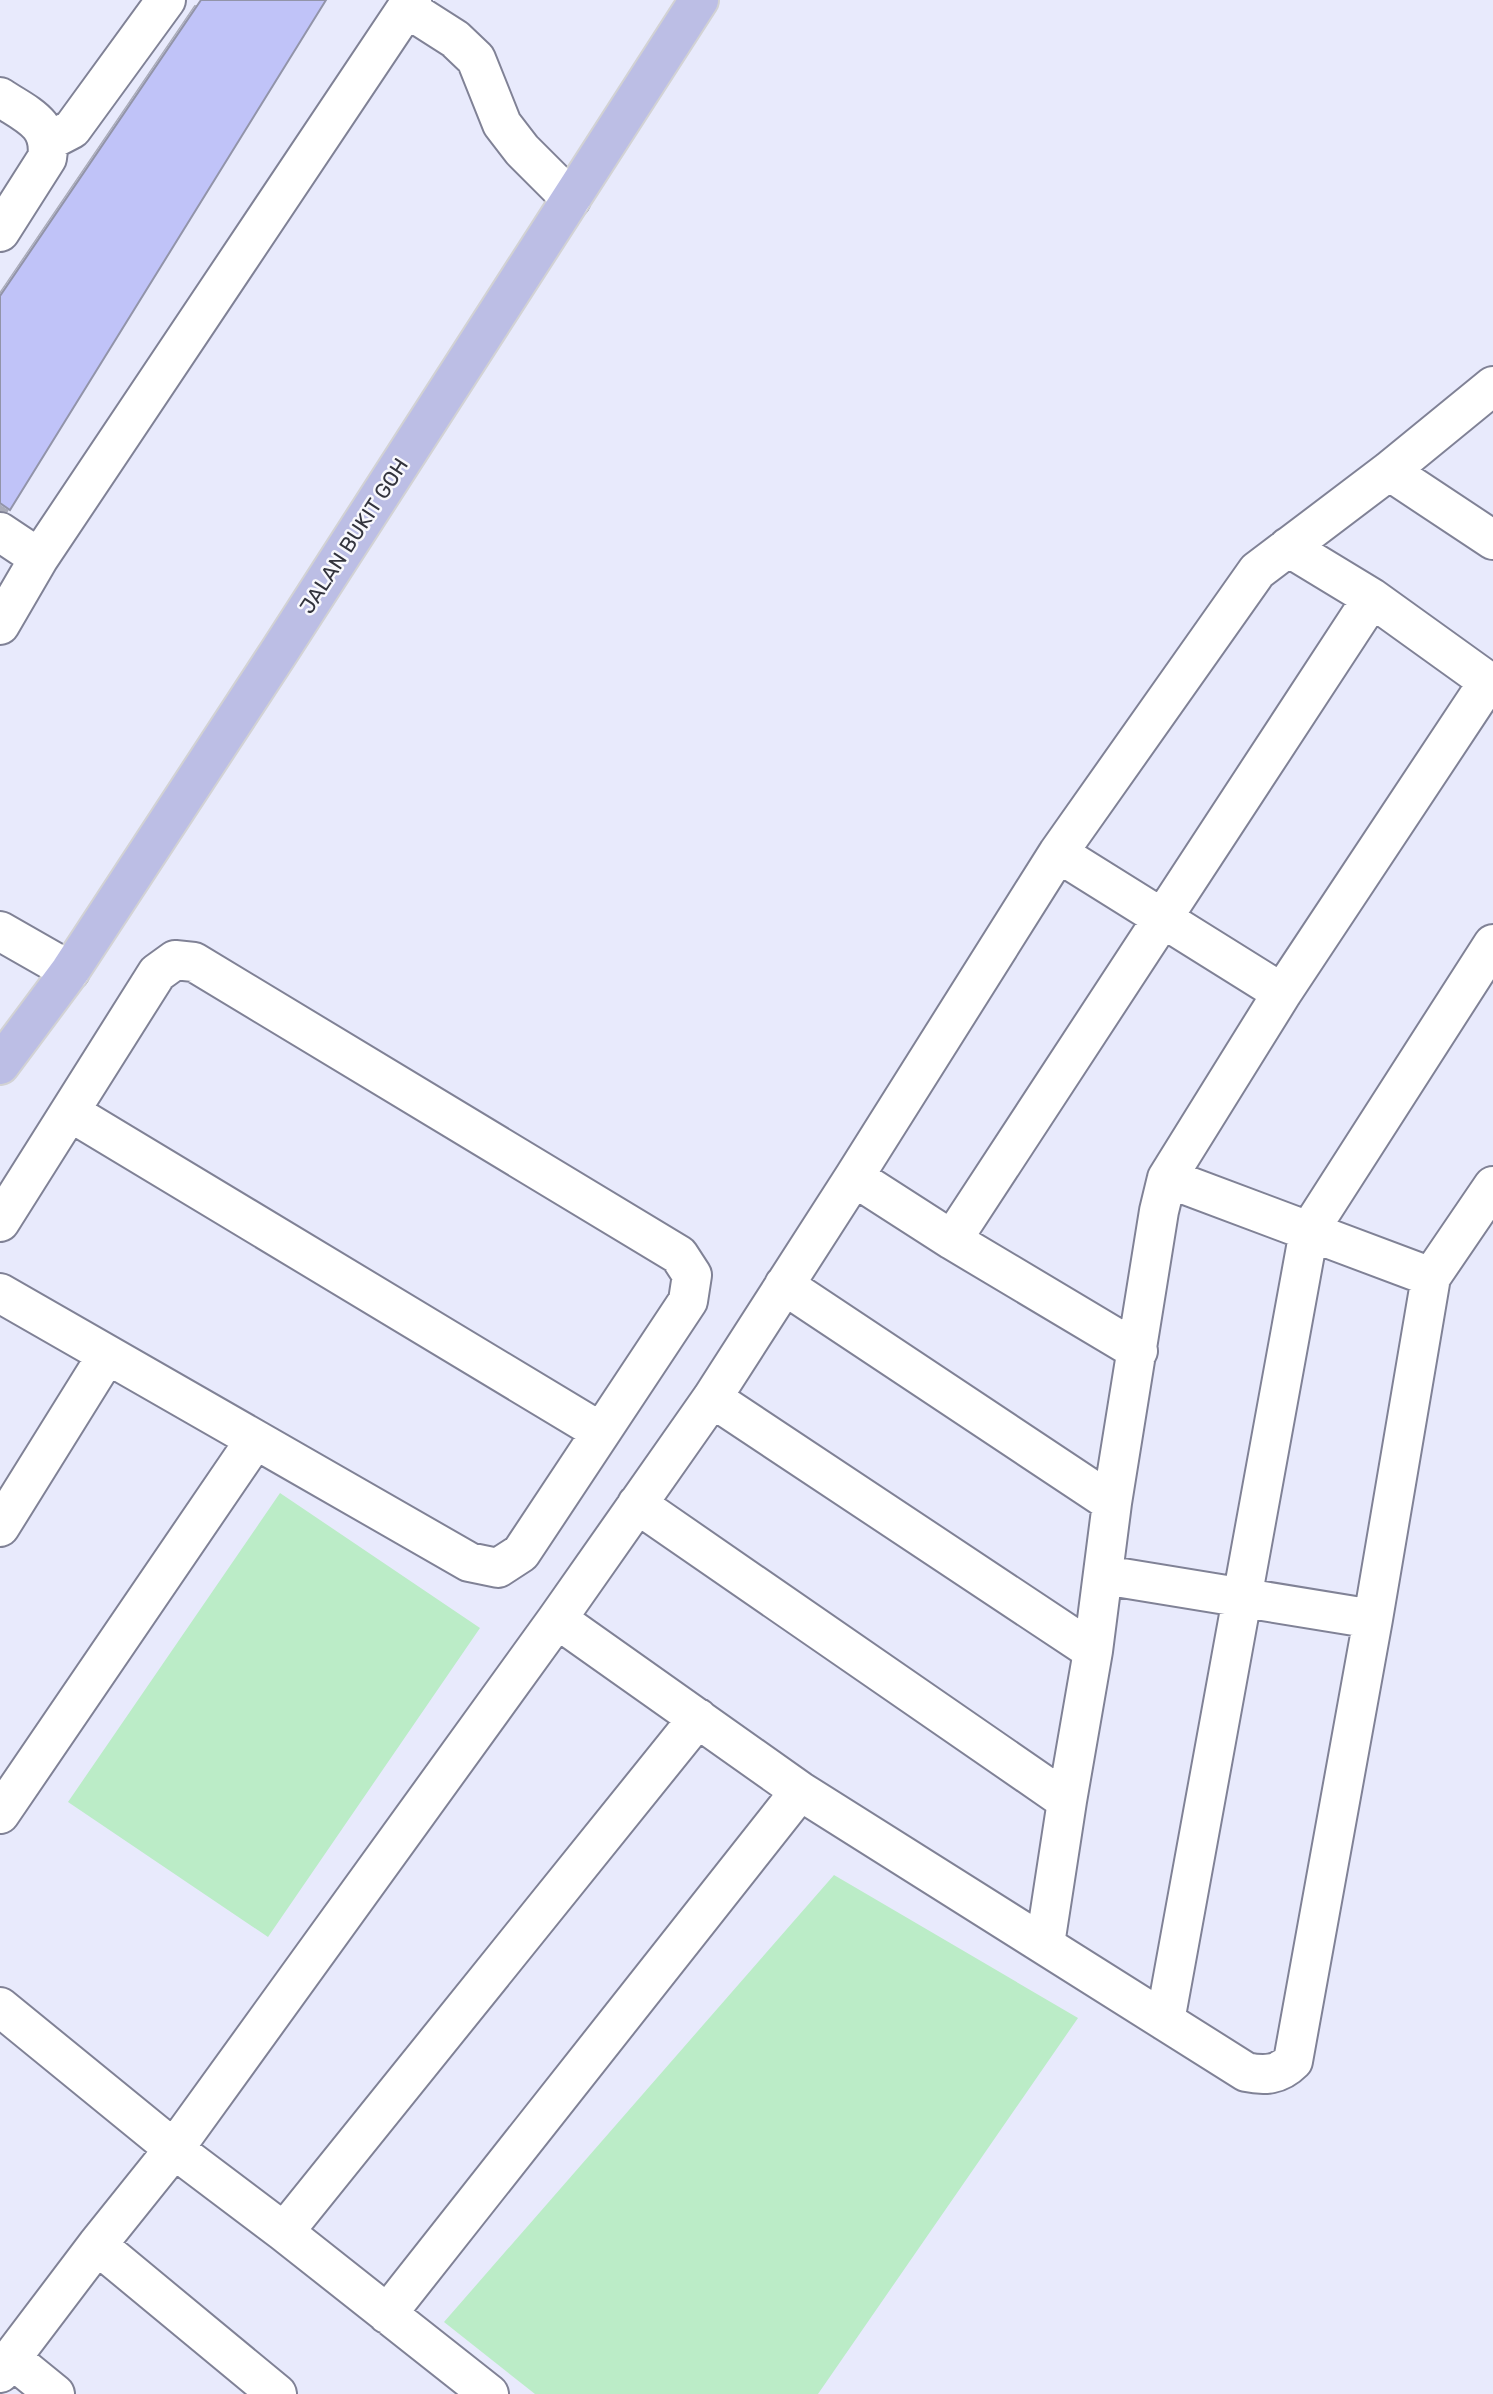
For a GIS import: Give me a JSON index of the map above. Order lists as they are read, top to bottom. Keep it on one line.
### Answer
{"streets":{"main road":["JALAN BUKIT GOH"]}}
